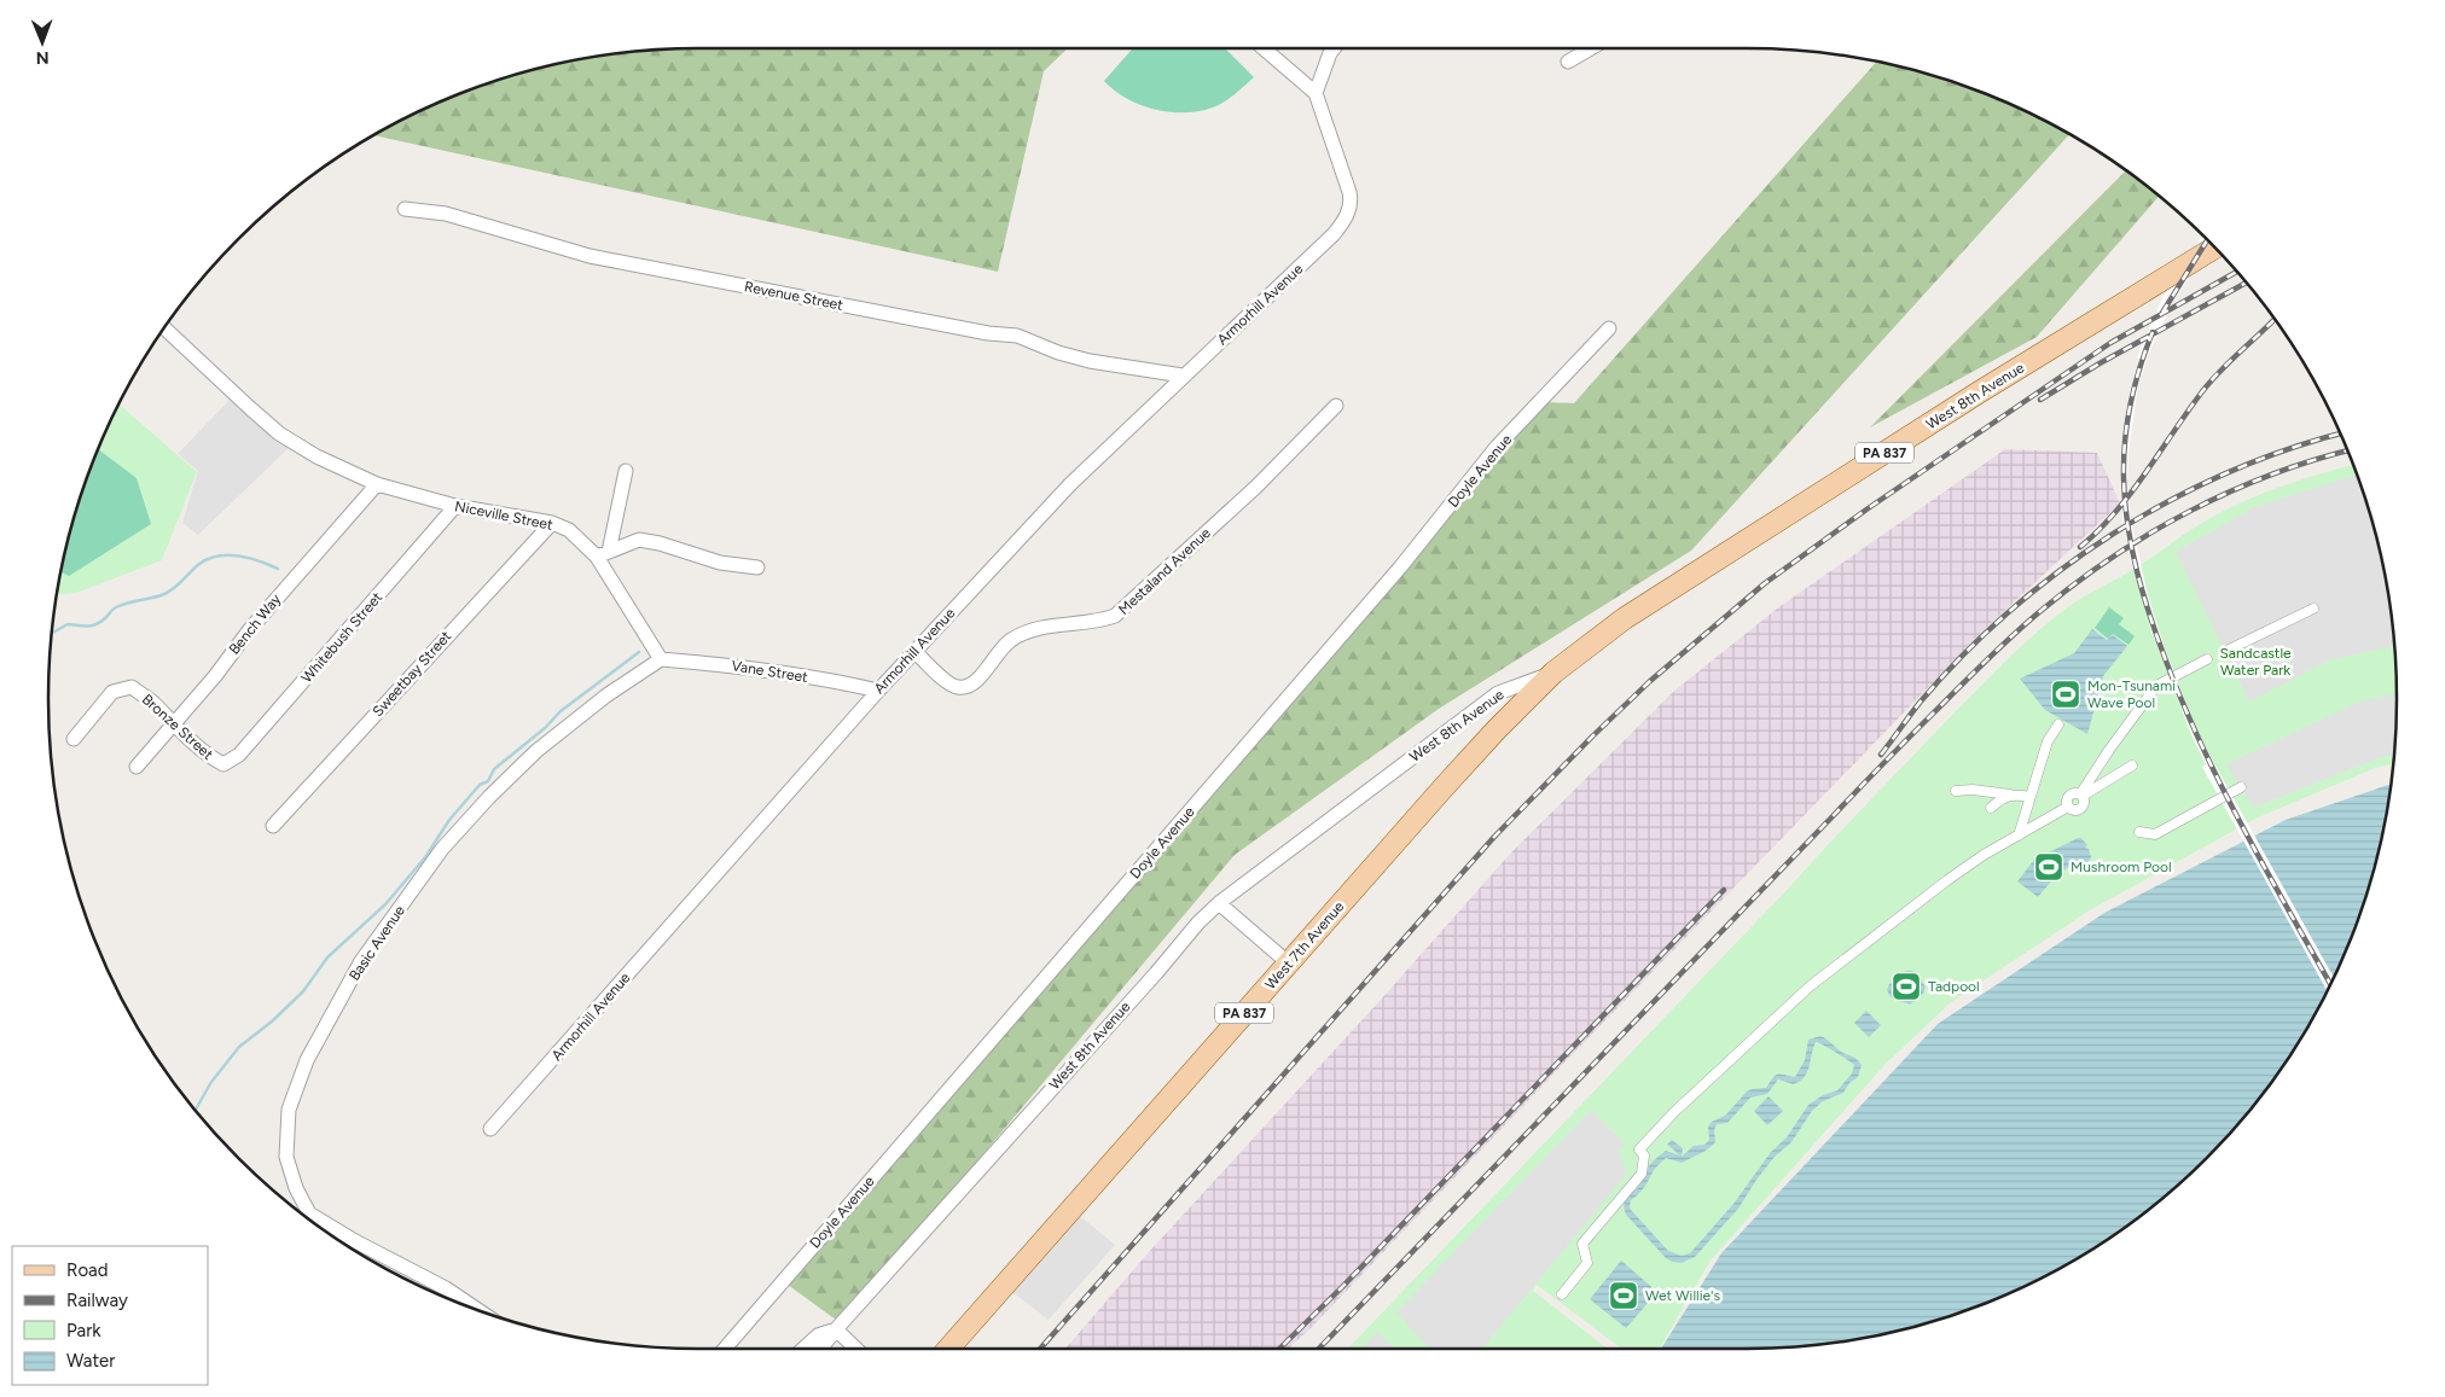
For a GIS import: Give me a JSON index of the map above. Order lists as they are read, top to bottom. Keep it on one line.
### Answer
{"streets":{"main road":["West 8th Avenue","PA 837","West 7th Avenue"],"street":["Revenue Street","Armorhill Avenue","Doyle Avenue","Niceville Street","Mestaland Avenue","Bench Way","Whitebush Street","Vane Street","Sweetbay Street","Bronze Street","Basic Avenue"]},"crossings":[["Revenue Street","Armorhill Avenue"],["Armorhill Avenue","Mestaland Avenue"],["Armorhill Avenue","Vane Street"],["West 8th Avenue","West 7th Avenue"],["Niceville Street","Bench Way"],["Niceville Street","Whitebush Street"],["Niceville Street","Sweetbay Street"],["Bench Way","Bronze Street"],["Whitebush Street","Bronze Street"],["Vane Street","Basic Avenue"]],"parks":["Sandcastle Water Park"],"places":{"sports":["Mon-Tsunami Wave Pool","Mushroom Pool","Tadpool","Wet Willie's"]},"legend":["Road","Railway","Park","Water"],"north":"bottom"}
